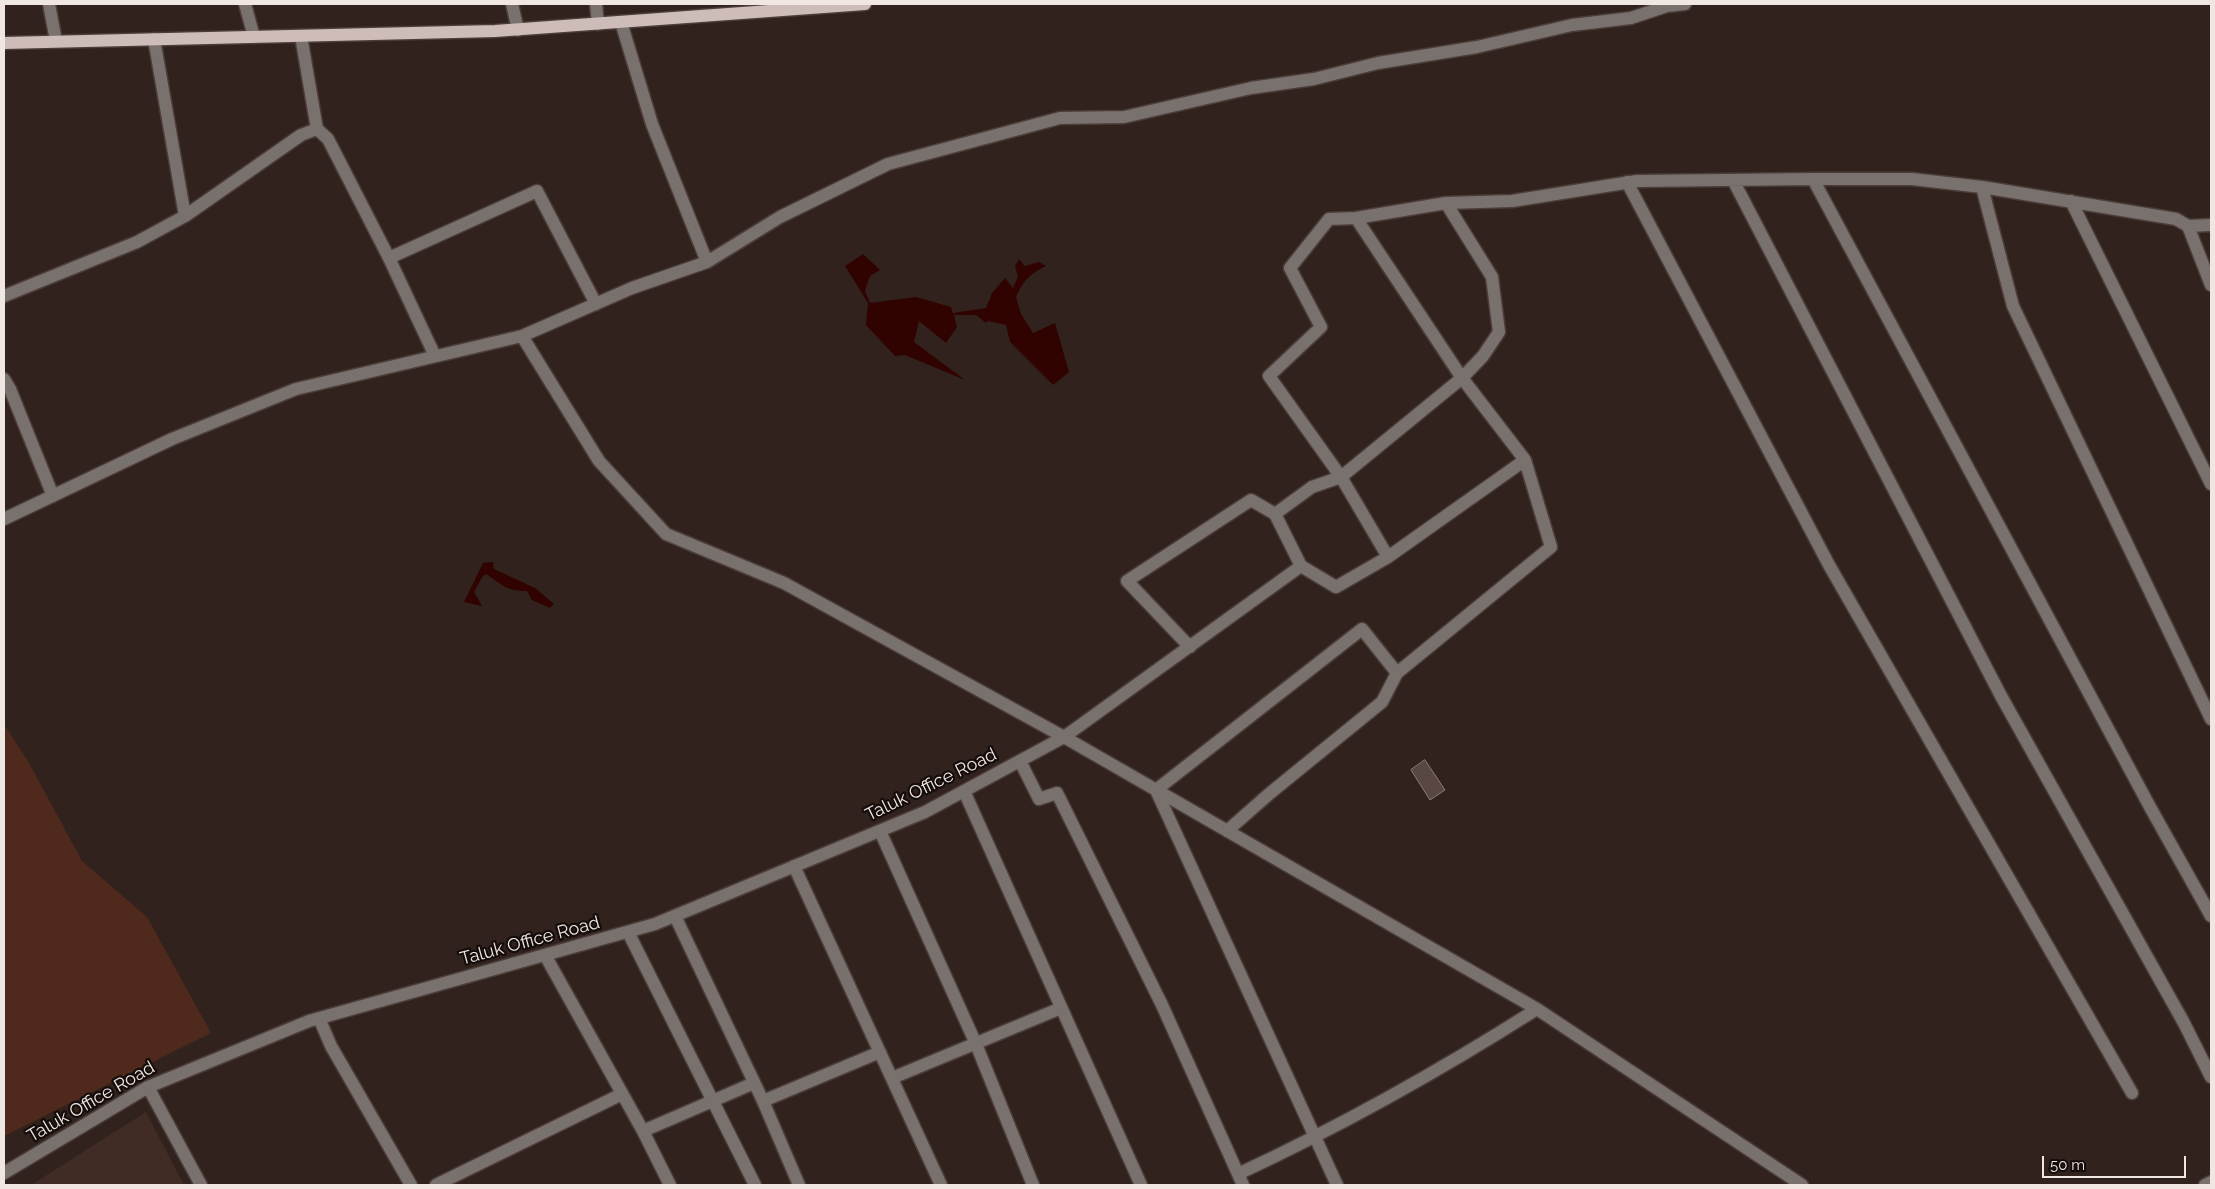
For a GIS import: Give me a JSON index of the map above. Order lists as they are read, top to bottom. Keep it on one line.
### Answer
{"streets":{"street":["Taluk Office Road"]},"scale_bar":"50 m"}
